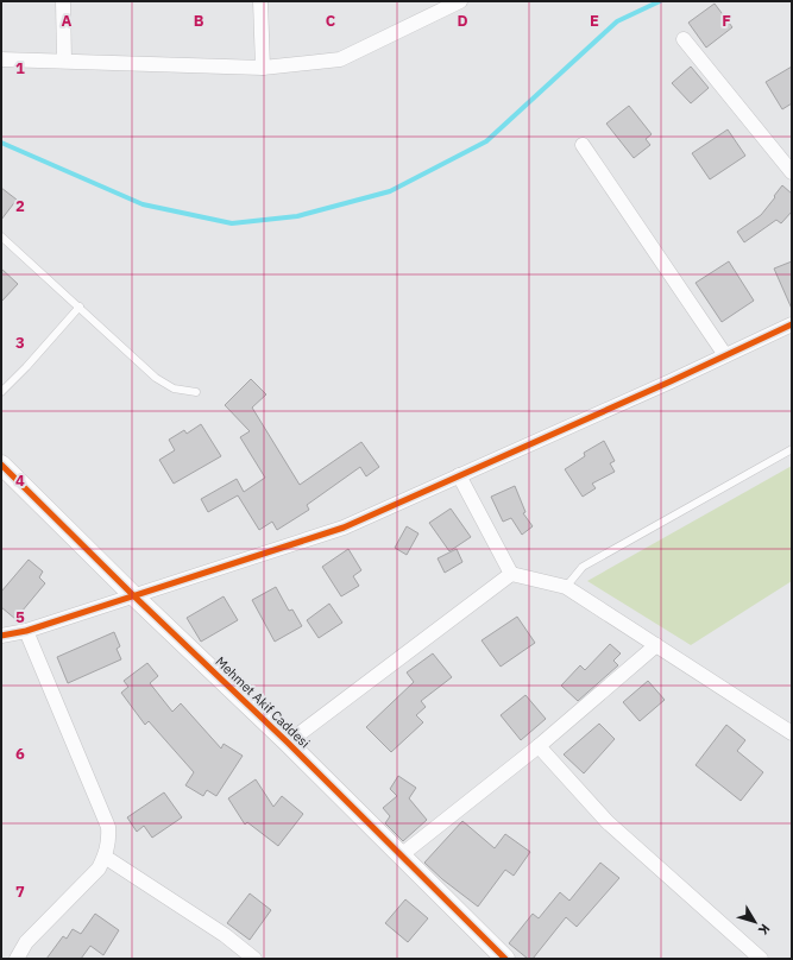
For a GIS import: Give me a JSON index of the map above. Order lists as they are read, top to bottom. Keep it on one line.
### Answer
{"streets":{"street":["Mehmet Akif Caddesi"]},"north":"bottom right","grid":{"columns":["A","B","C","D","E","F"],"rows":["1","2","3","4","5","6","7"]}}
